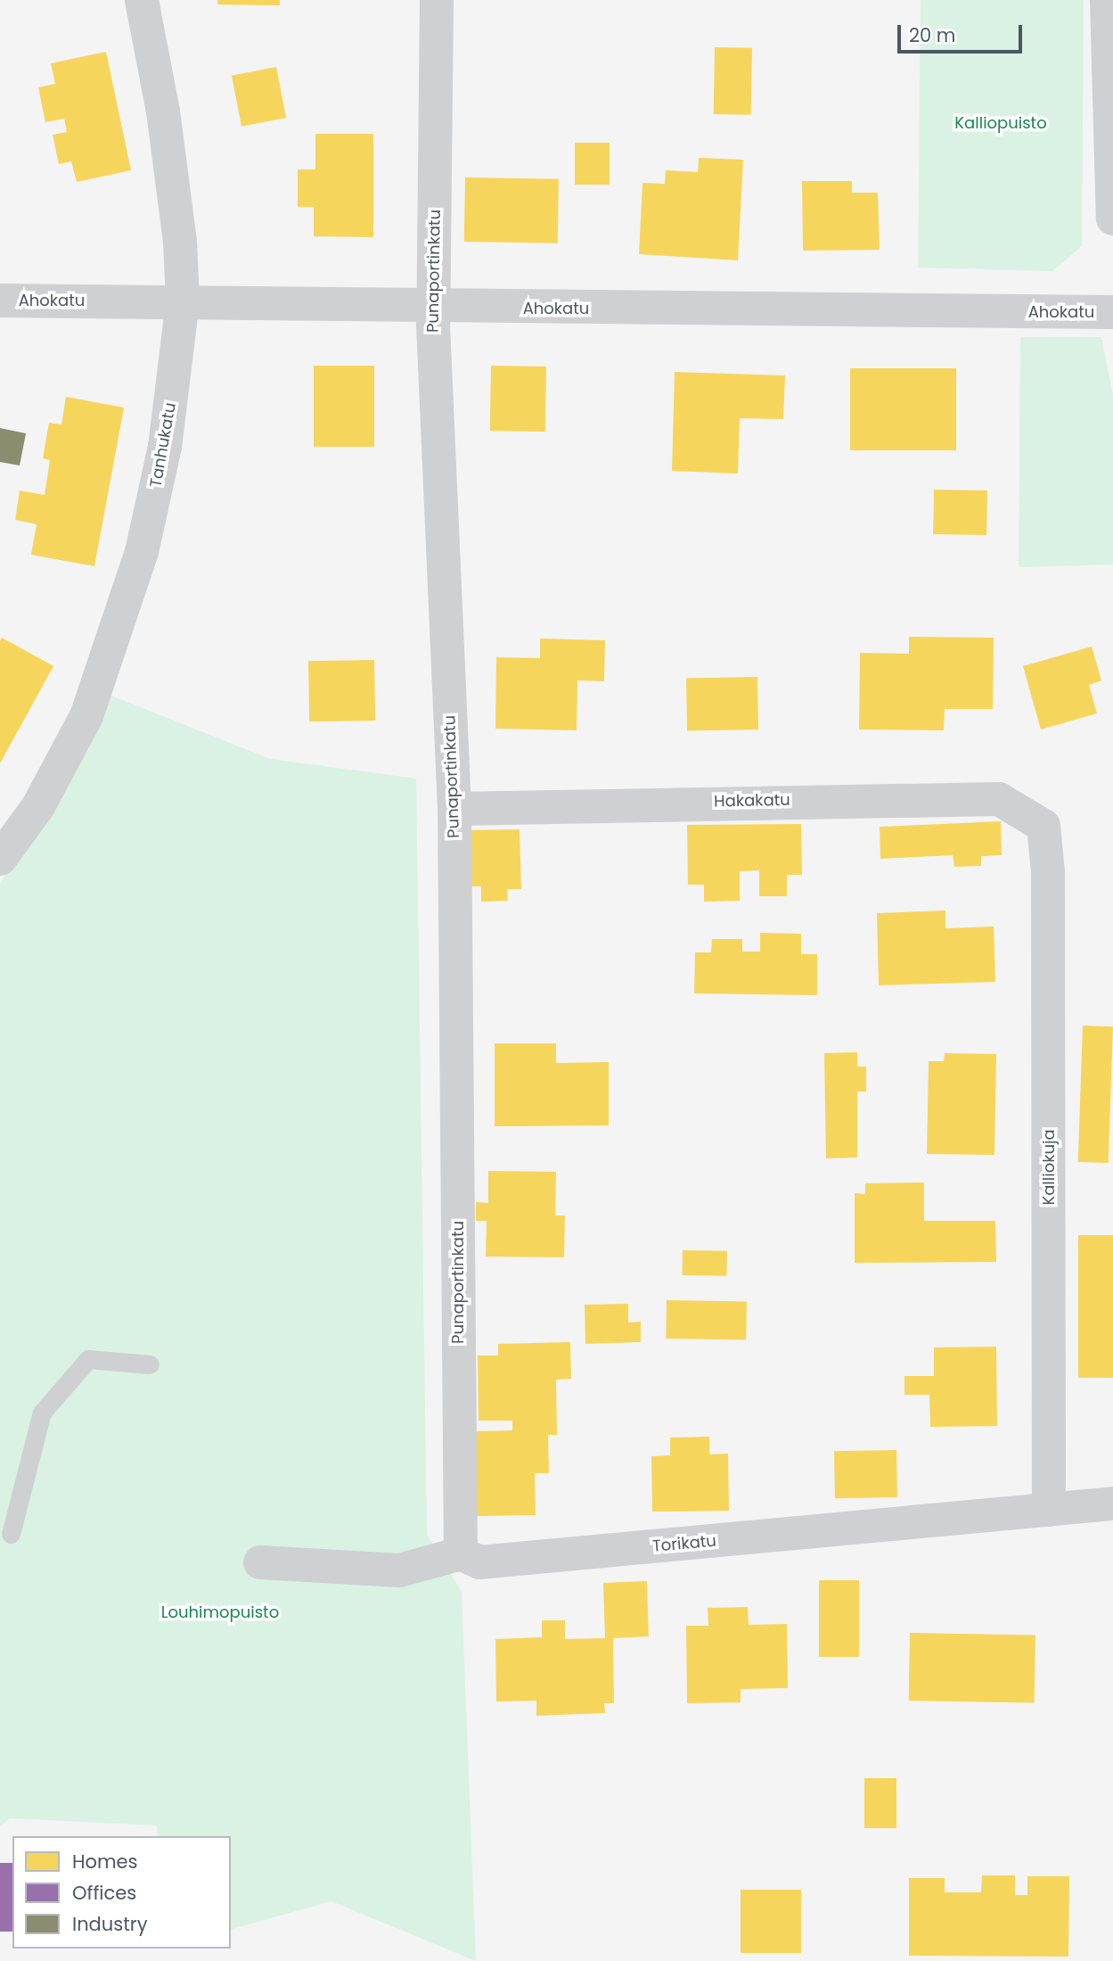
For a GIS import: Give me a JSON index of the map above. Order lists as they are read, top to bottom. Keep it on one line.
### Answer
{"streets":{"street":["Punaportinkatu","Ahokatu","Tanhukatu","Hakakatu","Kalliokuja","Torikatu"]},"crossings":[["Punaportinkatu","Ahokatu"],["Punaportinkatu","Hakakatu"],["Punaportinkatu","Torikatu"],["Ahokatu","Tanhukatu"],["Hakakatu","Kalliokuja"],["Kalliokuja","Torikatu"]],"parks":["Kalliopuisto","Louhimopuisto"],"legend":["Homes","Offices","Industry"],"scale_bar":"20 m"}
